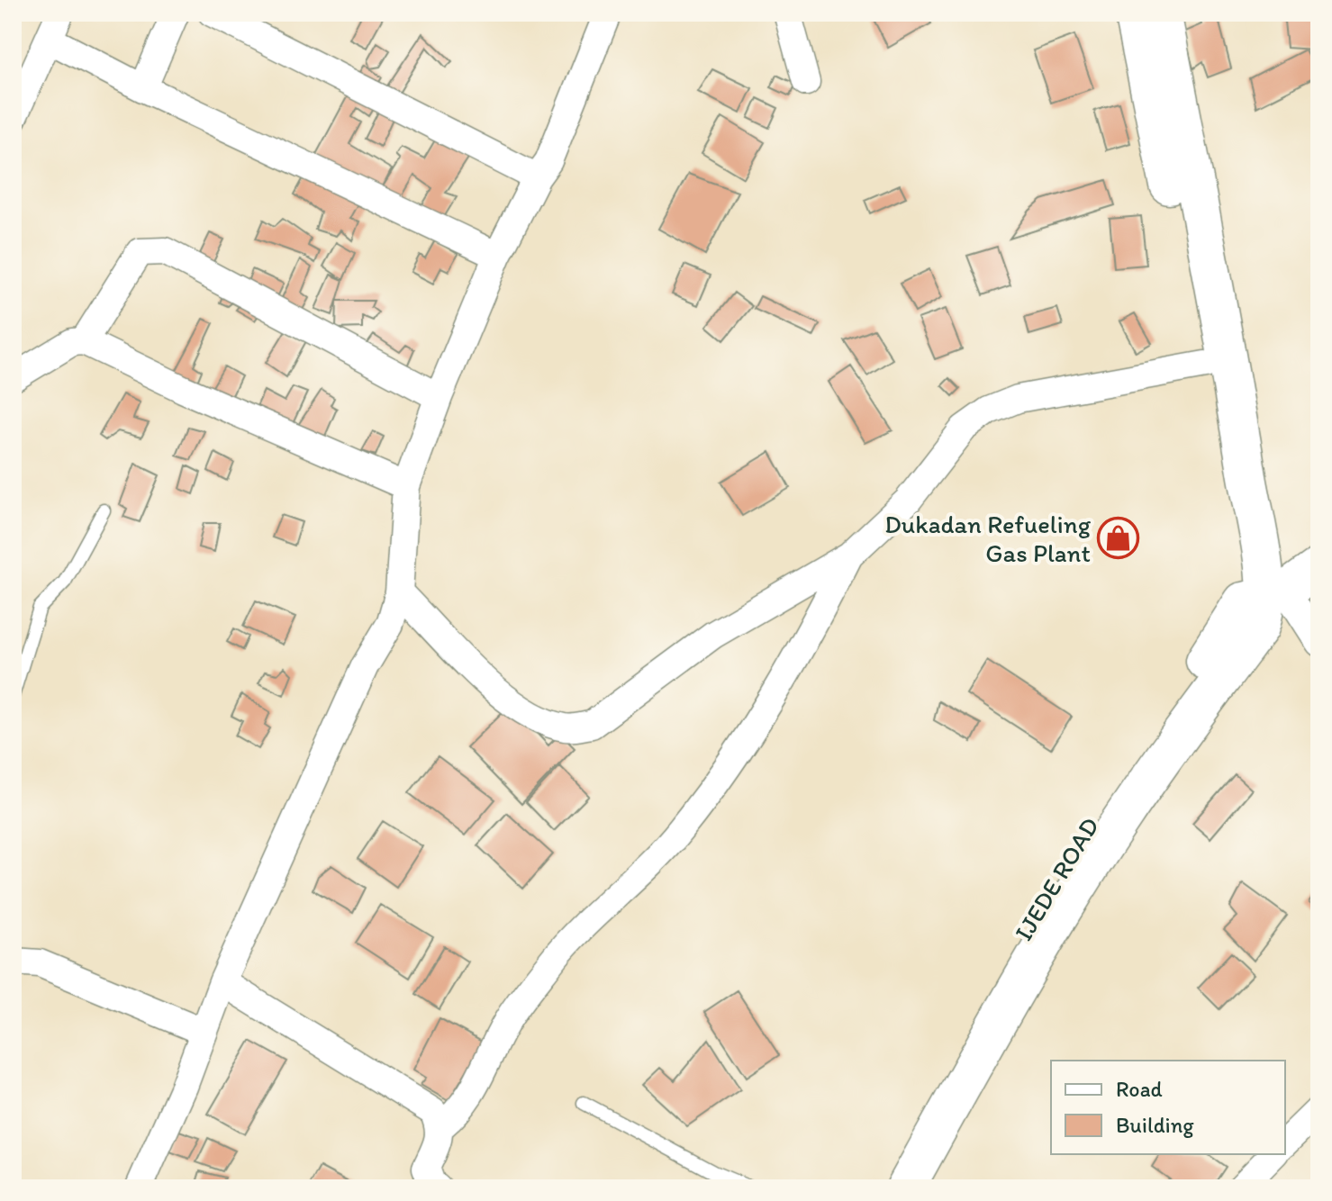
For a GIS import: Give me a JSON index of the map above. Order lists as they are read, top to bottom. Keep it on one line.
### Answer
{"streets":{"main road":["IJEDE ROAD"]},"places":{"shop":["Dukadan Refueling Gas Plant"]},"legend":["Road","Building"]}
